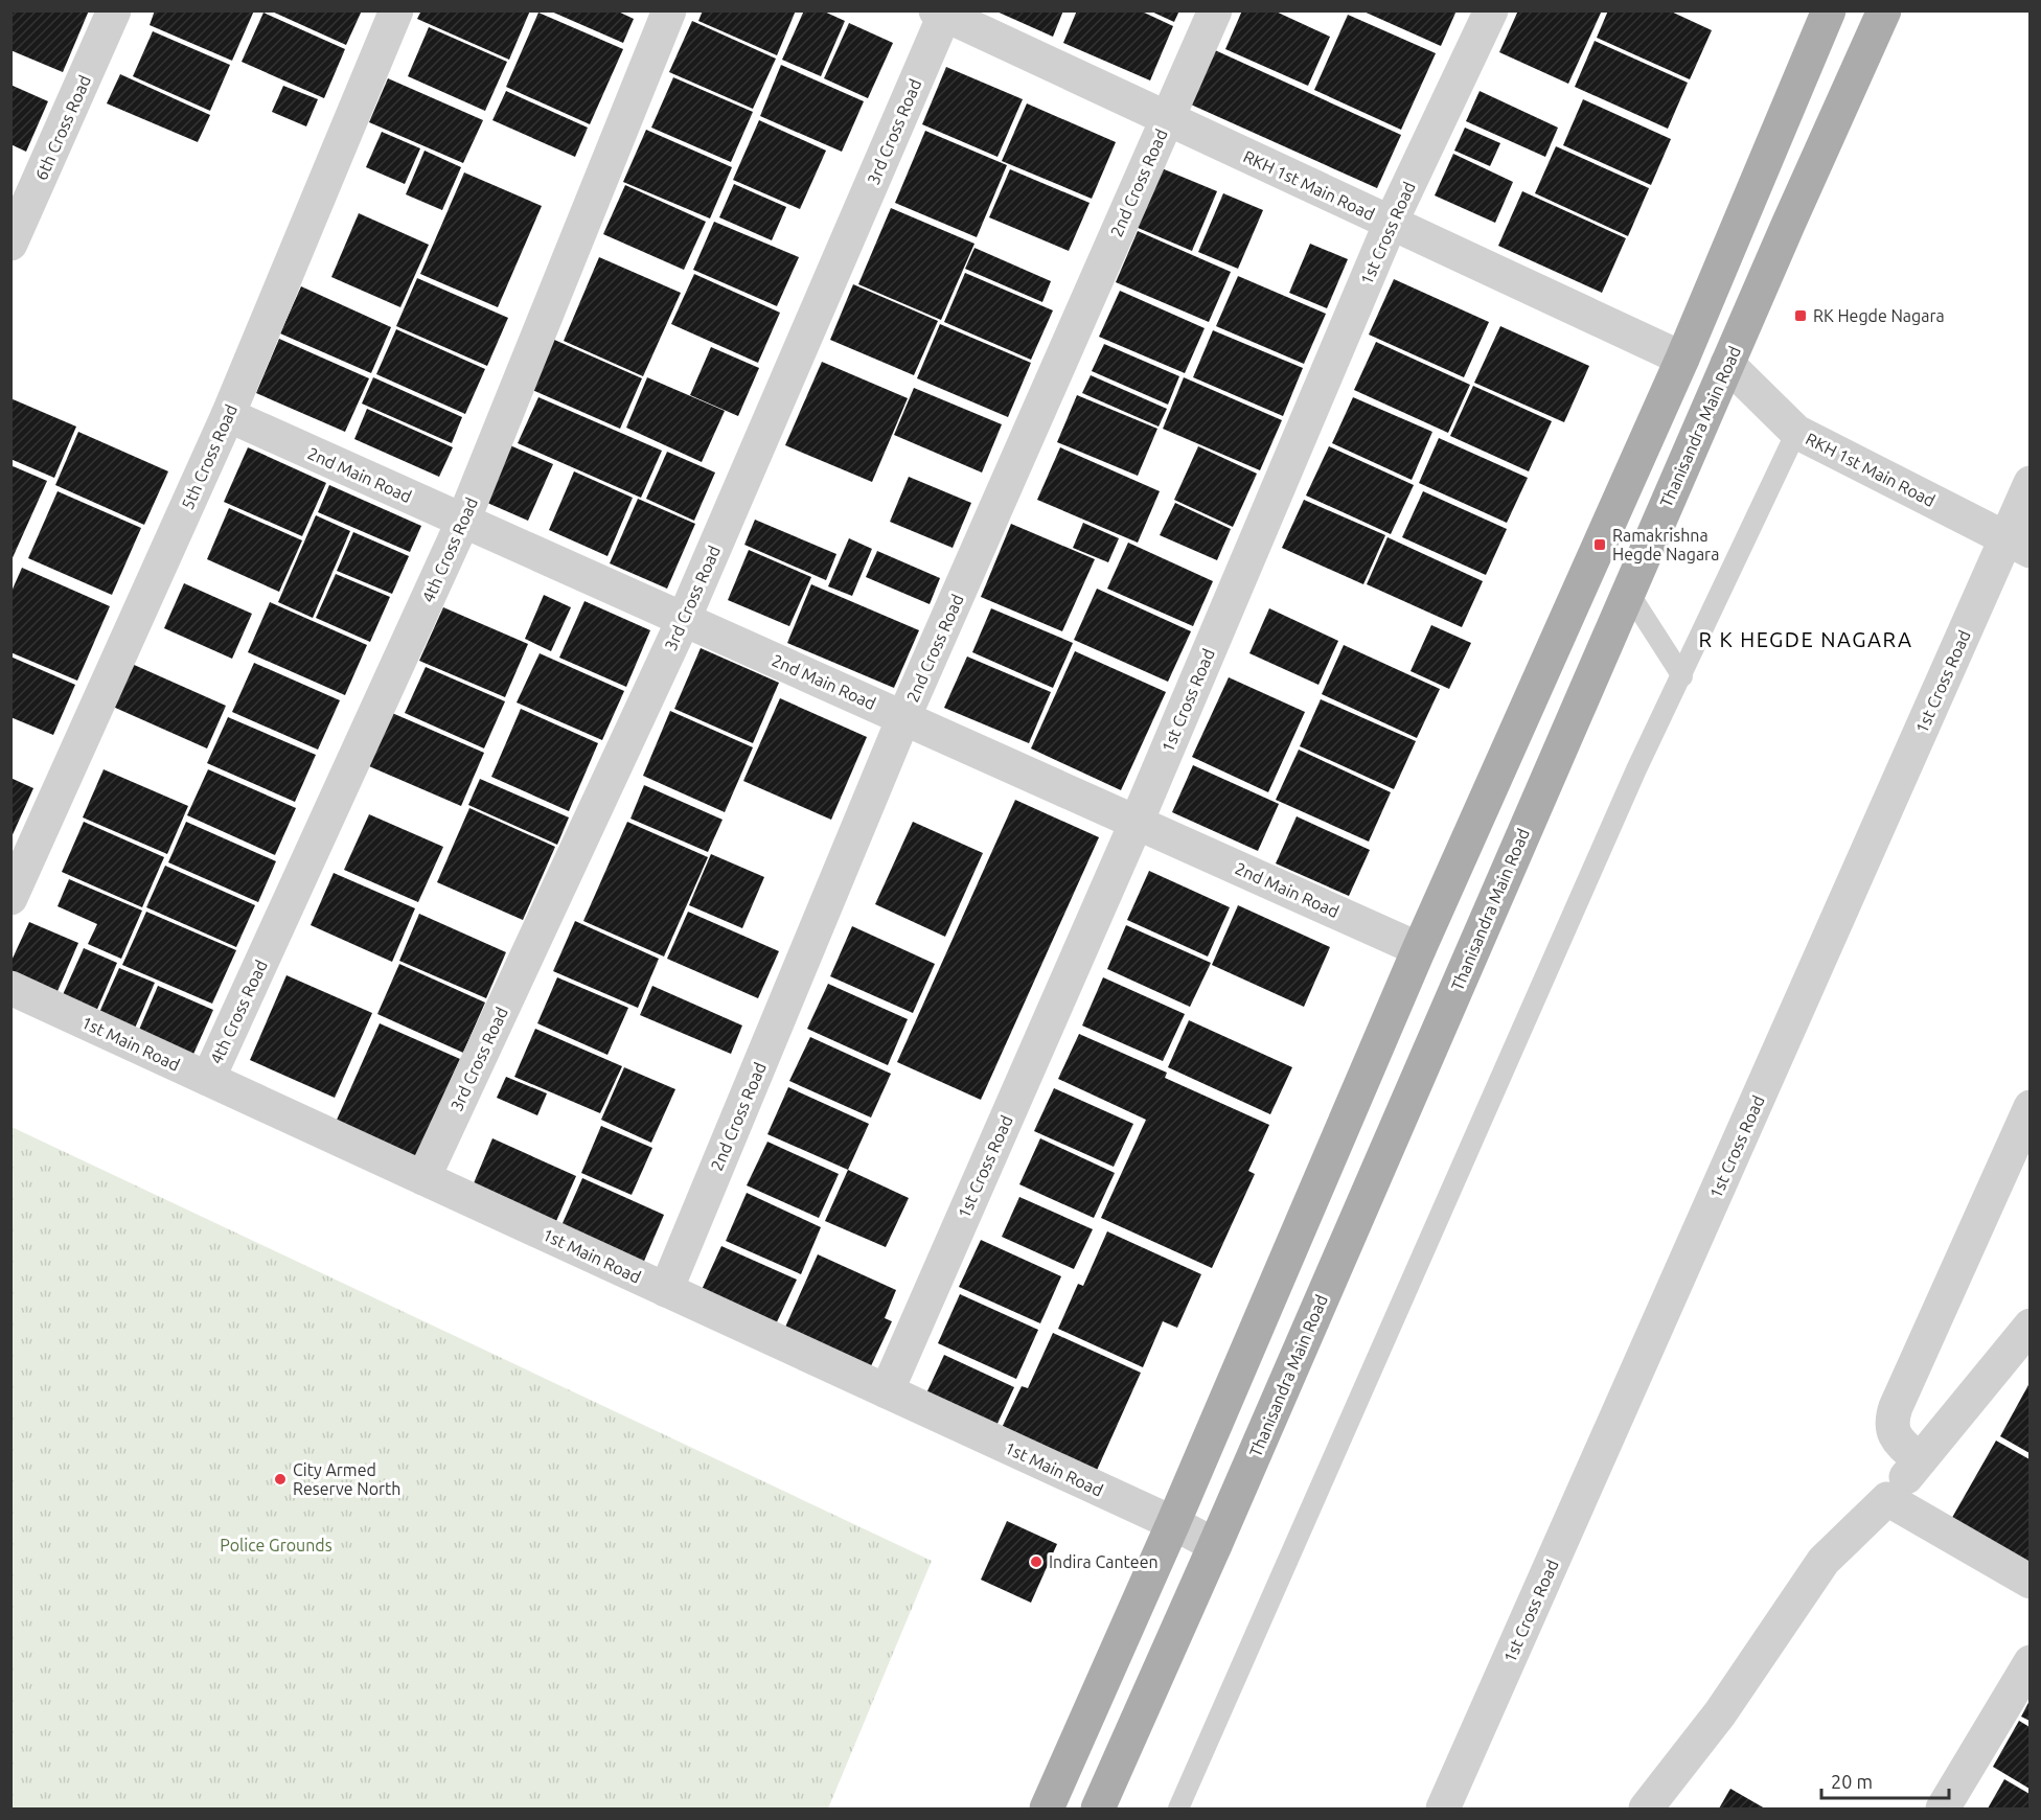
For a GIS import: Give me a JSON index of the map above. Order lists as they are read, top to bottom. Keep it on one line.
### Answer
{"streets":{"main road":["Thanisandra Main Road"],"street":["6th Cross Road","3rd Cross Road","2nd Cross Road","RKH 1st Main Road","1st Cross Road","5th Cross Road","2nd Main Road","4th Cross Road","1st Main Road"]},"crossings":[["3rd Cross Road","RKH 1st Main Road"],["3rd Cross Road","2nd Main Road"],["3rd Cross Road","1st Main Road"],["2nd Cross Road","RKH 1st Main Road"],["2nd Cross Road","2nd Main Road"],["2nd Cross Road","1st Main Road"],["RKH 1st Main Road","1st Cross Road"],["RKH 1st Main Road","Thanisandra Main Road"],["1st Cross Road","2nd Main Road"],["1st Cross Road","1st Main Road"],["Thanisandra Main Road","1st Main Road"],["5th Cross Road","2nd Main Road"],["2nd Main Road","4th Cross Road"],["4th Cross Road","1st Main Road"]],"districts":["R K HEGDE NAGARA"],"parks":["Police Grounds"],"places":{"transit":["RK Hegde Nagara","Ramakrishna Hegde Nagara"],"other":["City Armed Reserve North","Indira Canteen"]},"scale_bar":"20 m"}
